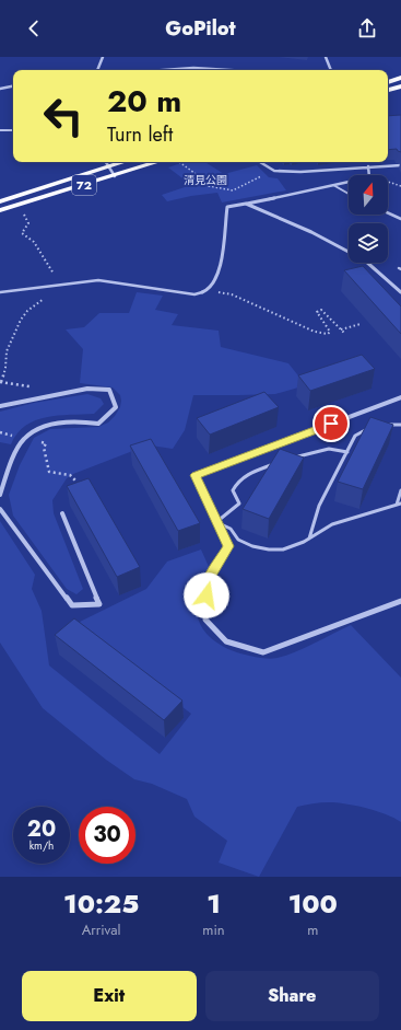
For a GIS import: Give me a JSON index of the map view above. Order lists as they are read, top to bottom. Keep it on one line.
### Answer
{"streets":{"main road":["72"]},"parks":["清見公園"],"north":"top","page":{"header":"GoPilot","turn":["20 m","Turn left"],"speed":"20 km/h","limit":"30","eta":["10:25","Arrival","1","min","100","m"],"buttons":["Exit","Share"]}}
